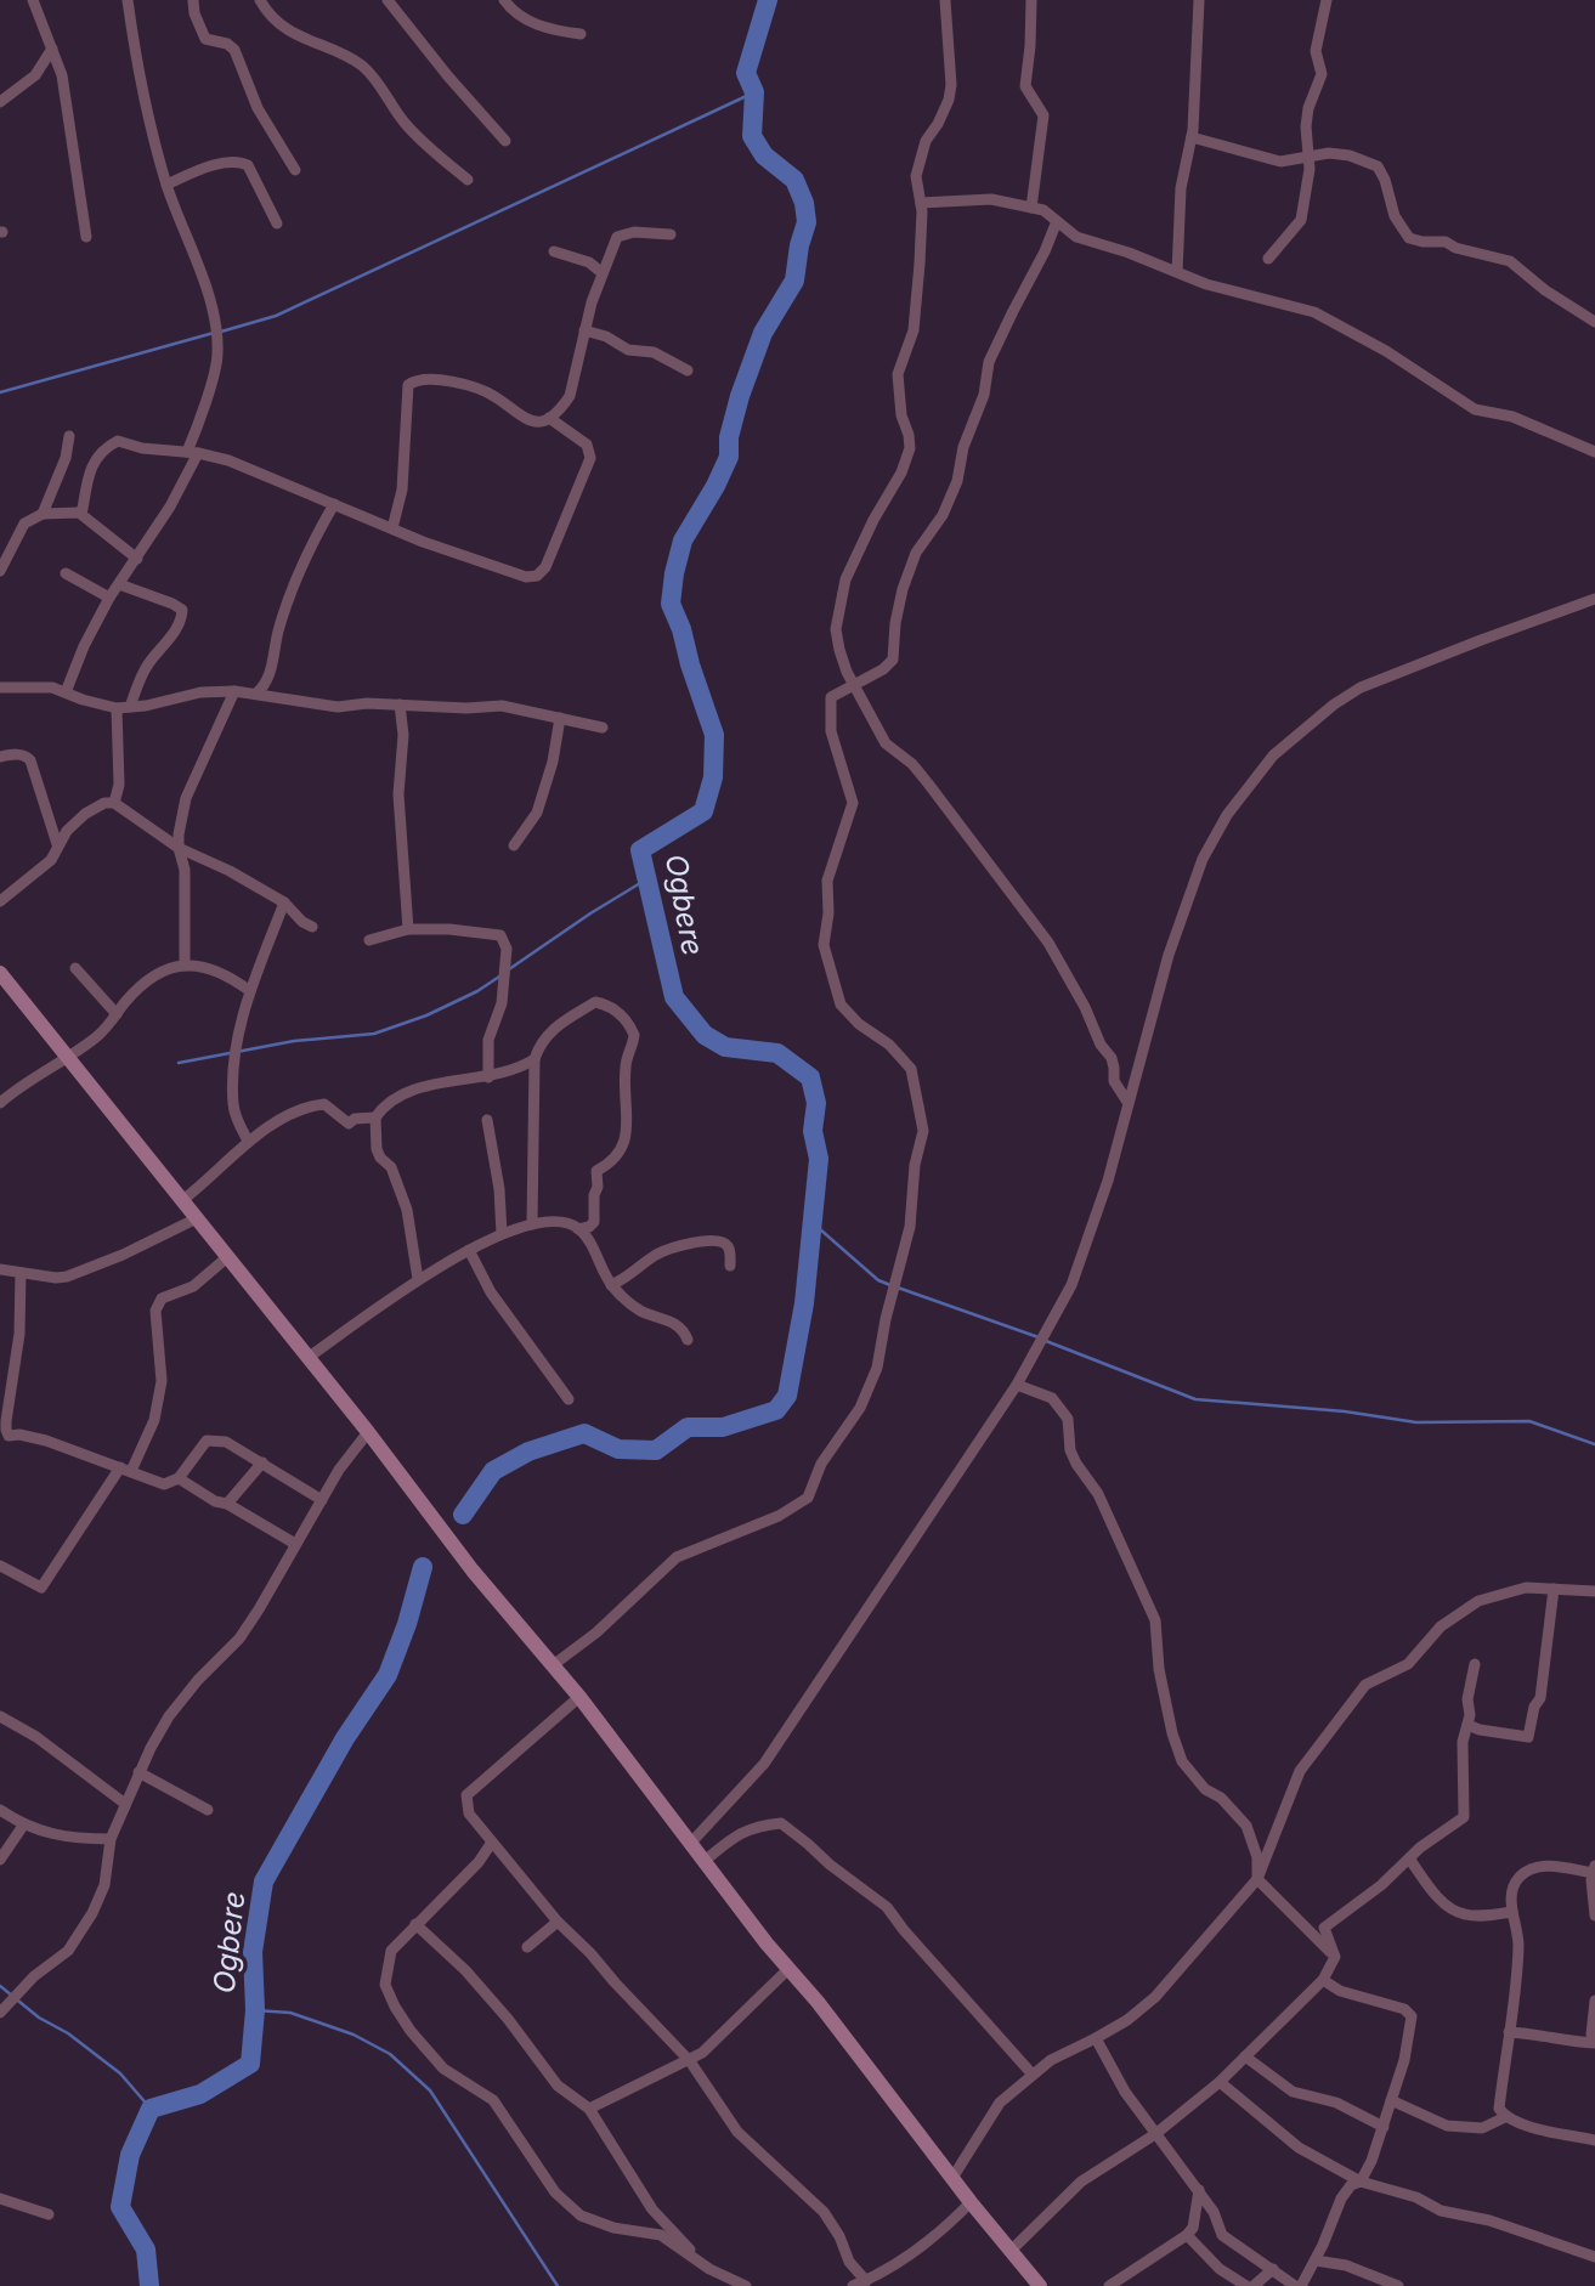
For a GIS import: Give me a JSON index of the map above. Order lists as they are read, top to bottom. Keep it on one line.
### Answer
{"water":["Ogbere"]}
